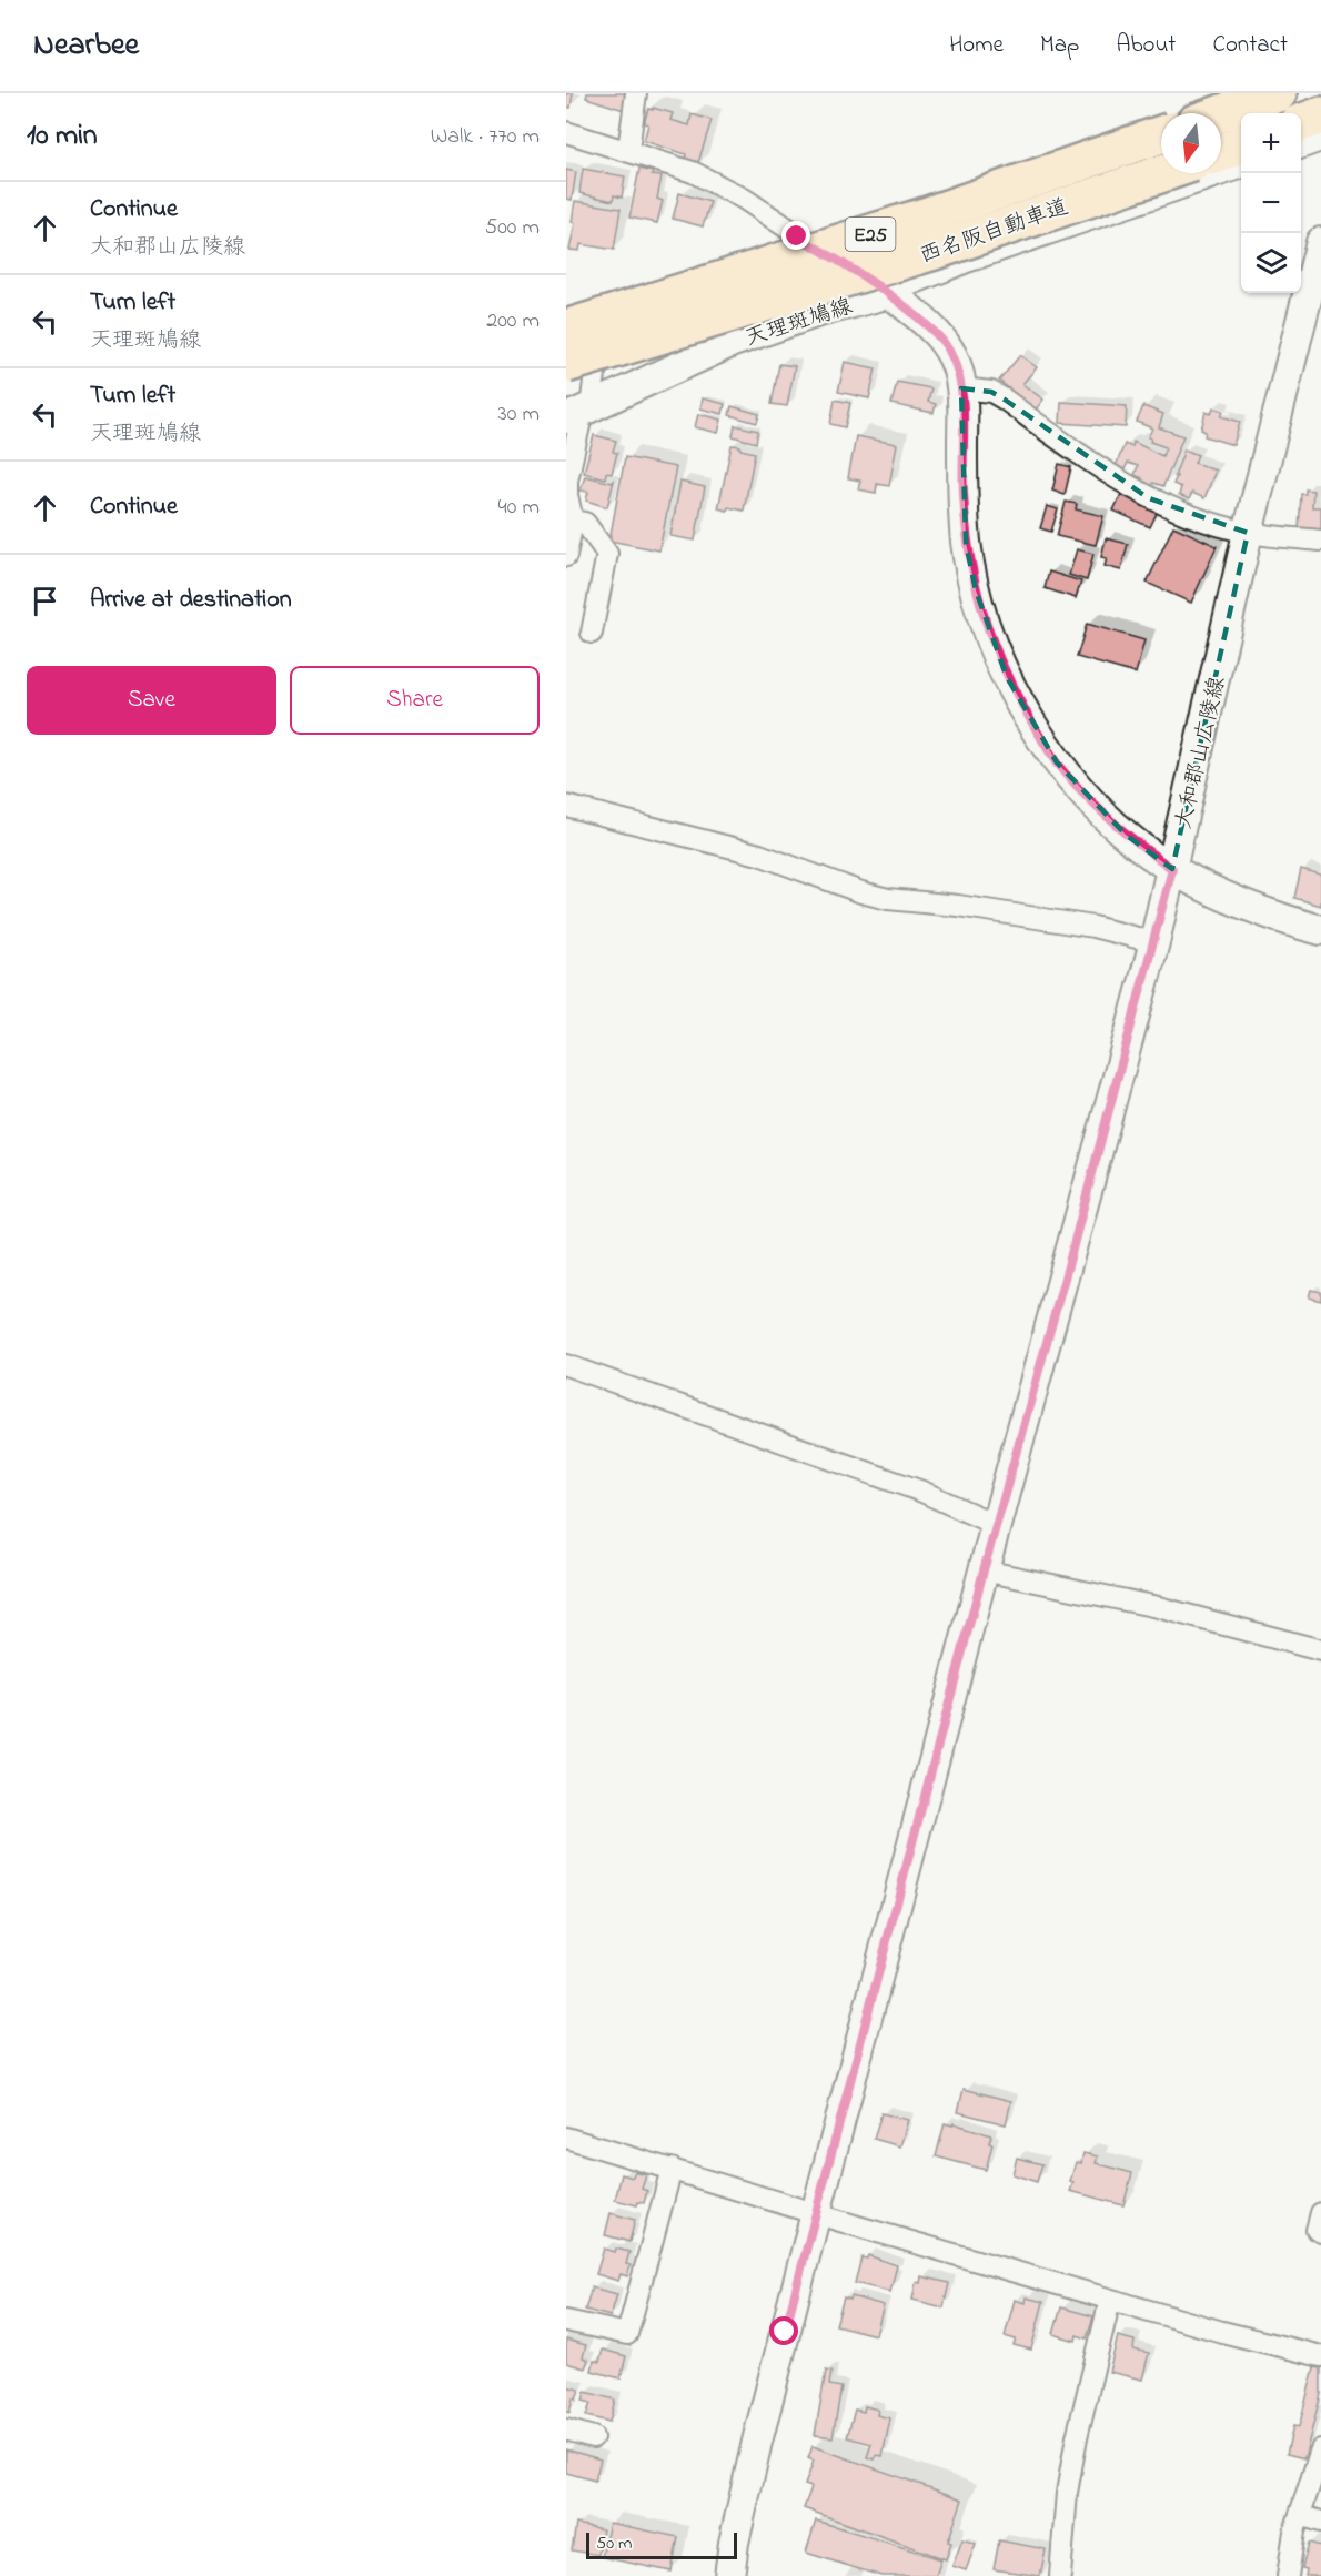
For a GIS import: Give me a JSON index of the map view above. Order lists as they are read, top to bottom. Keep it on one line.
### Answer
{"streets":{"highway":["西名阪自動車道","E25"],"main road":["天理斑鳩線","大和郡山広陵線"]},"scale_bar":"50 m","north":"bottom","page":{"header":"Nearbee","nav":["Home","Map","About","Contact"],"heading":["10 min","Walk · 770 m"],"map_buttons":["+","−"],"list":[["Continue","大和郡山広陵線","500 m"],["Turn left","天理斑鳩線","200 m"],["Turn left","天理斑鳩線","30 m"],["Continue","40 m"],"Arrive at destination"],"buttons":["Save","Share"],"scale":"50 m"}}
